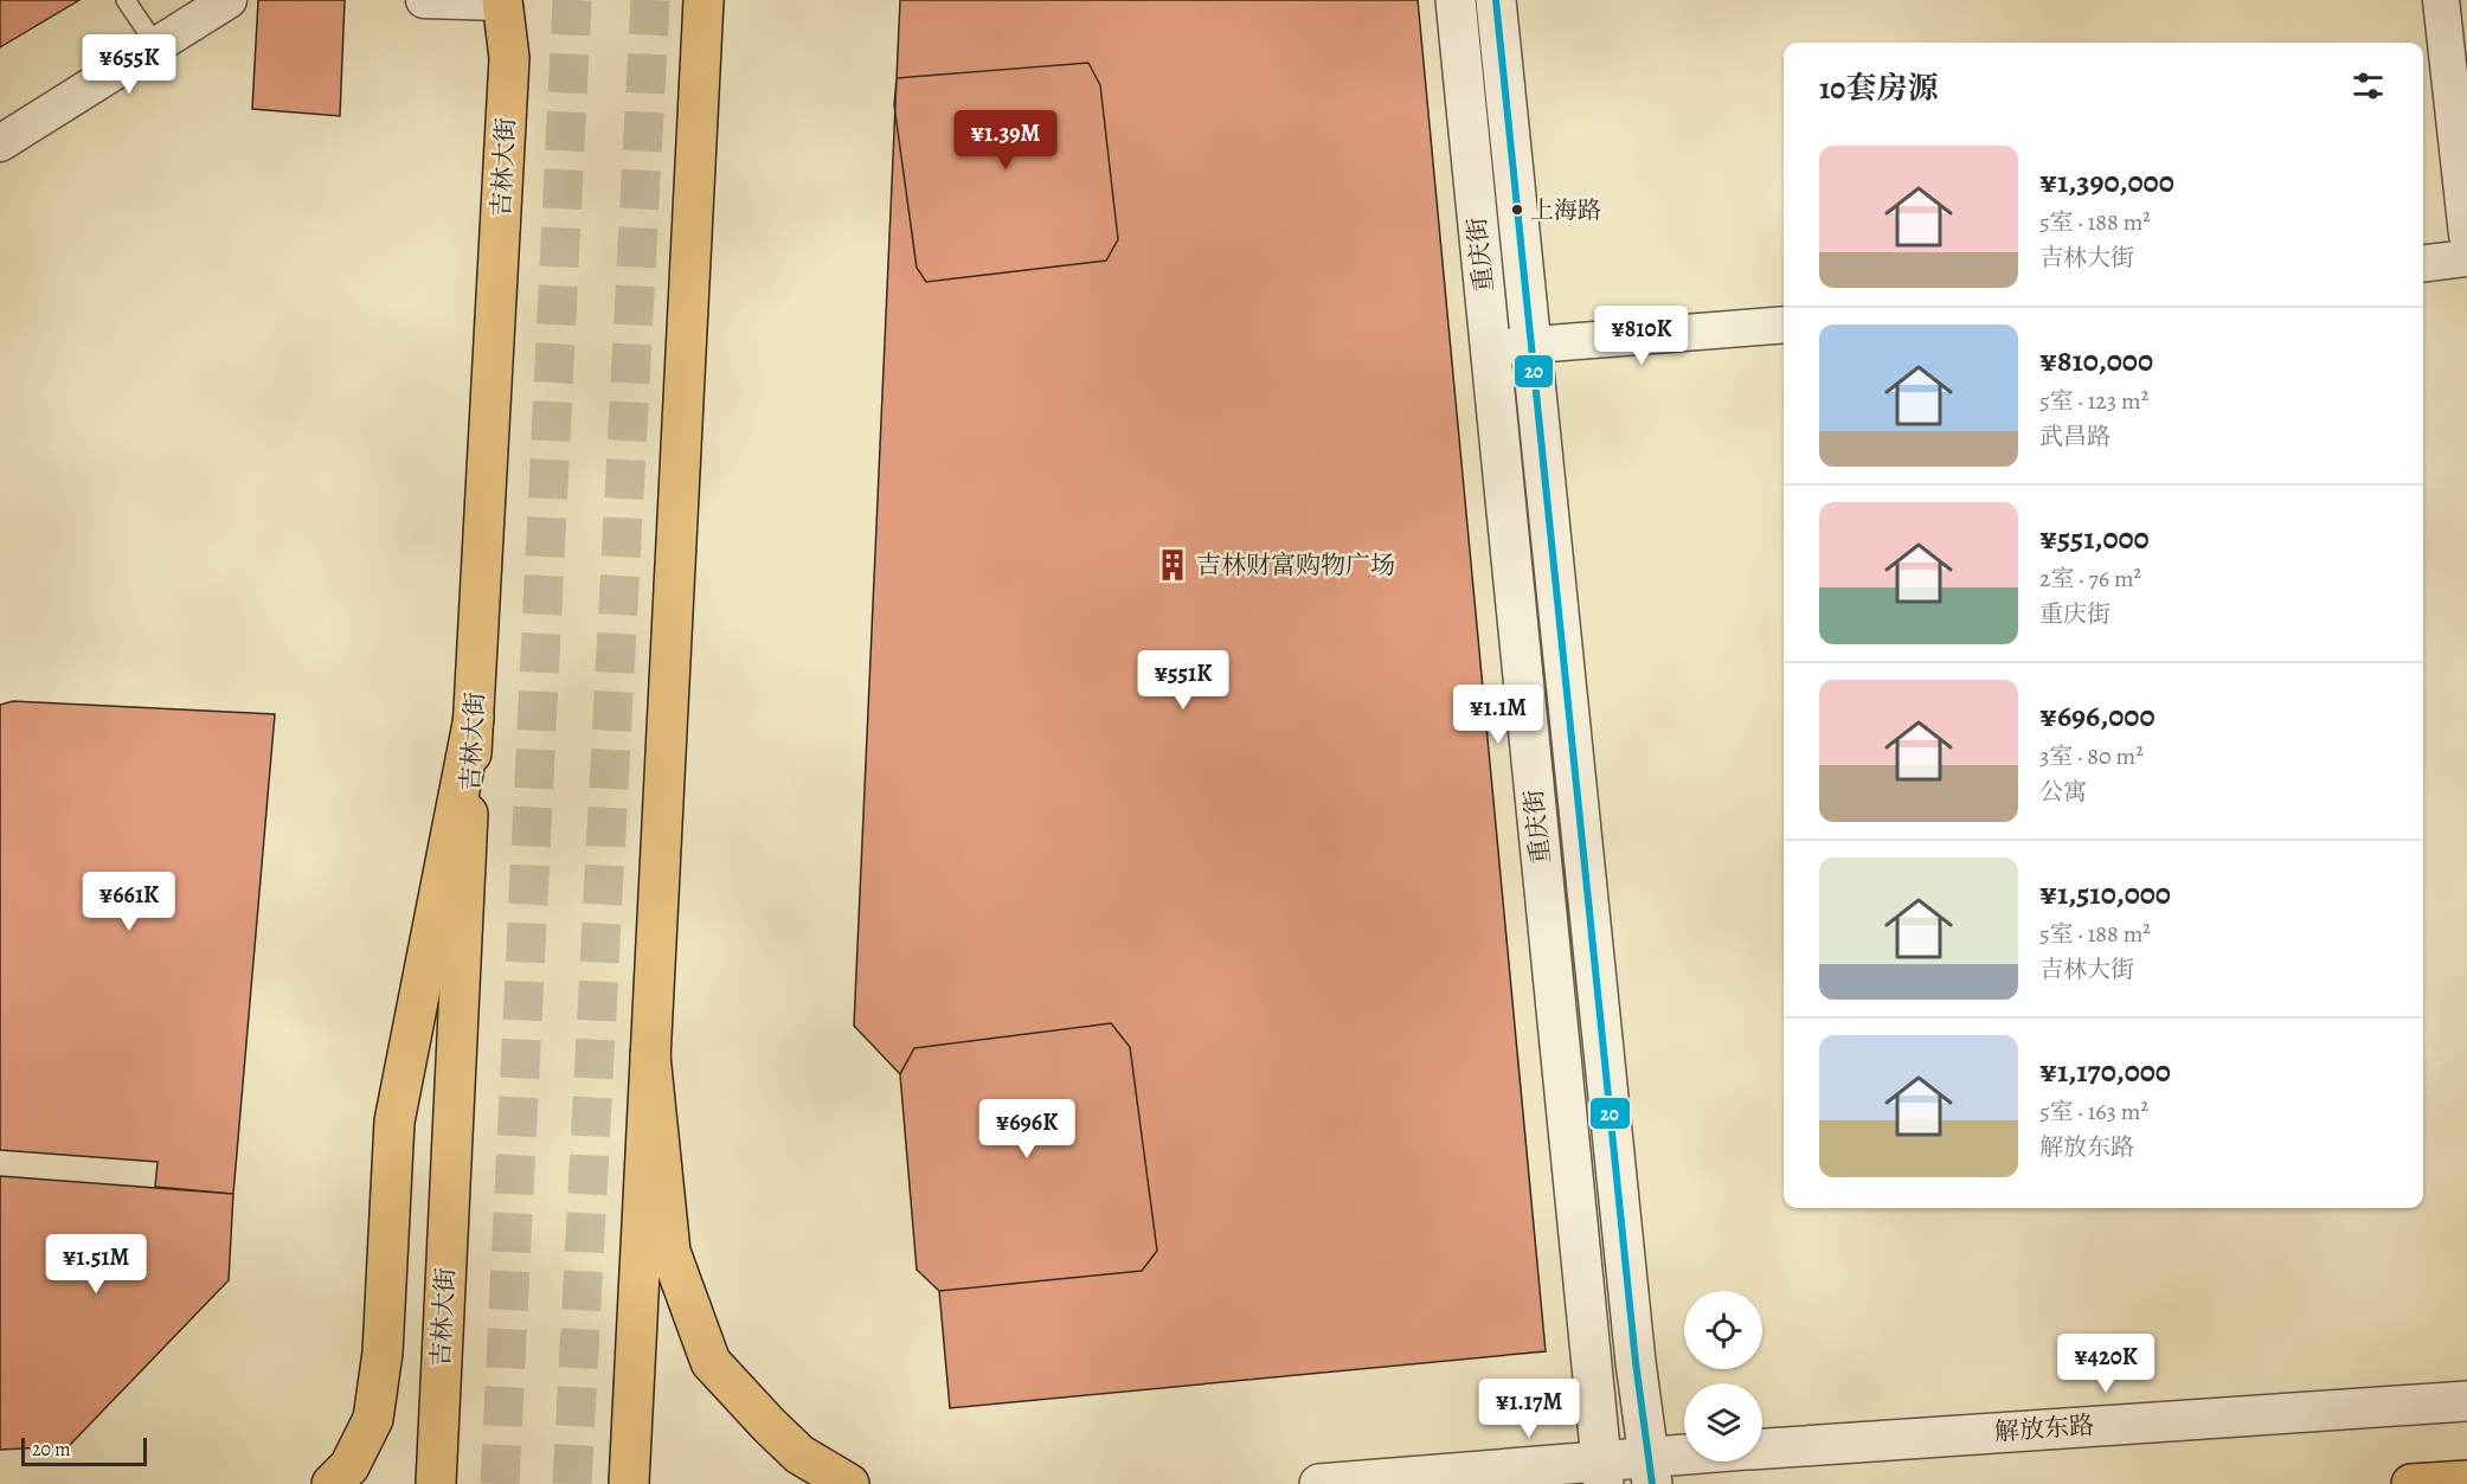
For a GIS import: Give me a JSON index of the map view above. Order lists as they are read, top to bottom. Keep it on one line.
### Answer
{"streets":{"main road":["吉林大街"],"street":["重庆街","解放东路"]},"crossings":[["重庆街","解放东路"]],"places":{"other":["上海路"],"building":["吉林财富购物广场"]},"lines":["transit line 20"],"scale_bar":"20 m","page":{"price":["¥655K","¥1.39M","¥810K","¥551K","¥1.1M","¥661K","¥696K","¥1.51M","¥420K","¥1.17M"],"heading":"10套房源","list":[{"name":"¥1,390,000","note":"5室 · 188 m² · 吉林大街"},{"name":"¥810,000","note":"5室 · 123 m² · 武昌路"},{"name":"¥551,000","note":"2室 · 76 m² · 重庆街"},{"name":"¥696,000","note":"3室 · 80 m² · 公寓"},{"name":"¥1,510,000","note":"5室 · 188 m² · 吉林大街"},{"name":"¥1,170,000","note":"5室 · 163 m² · 解放东路"}],"scale":"20 m"}}
